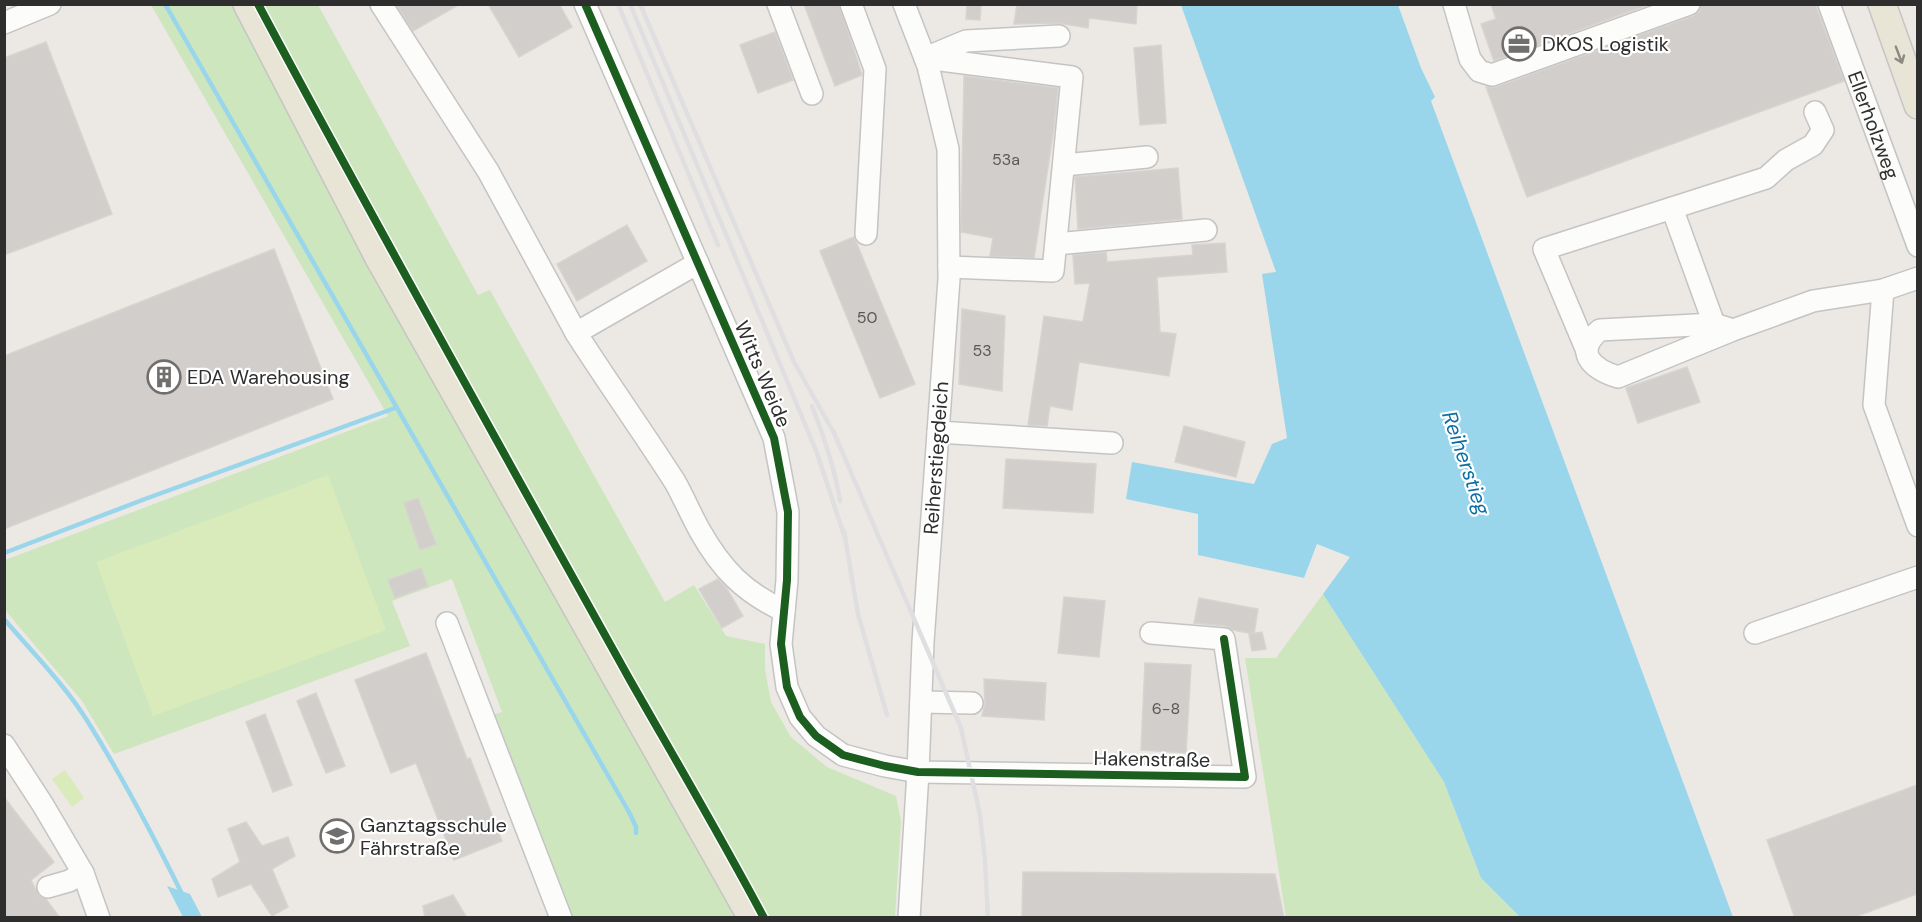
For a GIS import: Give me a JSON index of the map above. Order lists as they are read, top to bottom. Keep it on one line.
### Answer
{"streets":{"street":["Ellerholzweg","Witts Weide","Reiherstiegdeich","Hakenstraße"]},"crossings":[["Witts Weide","Reiherstiegdeich"],["Witts Weide","Hakenstraße"],["Reiherstiegdeich","Hakenstraße"]],"water":["Reiherstieg"],"places":{"office":["DKOS Logistik"],"building":["EDA Warehousing"],"school or university":["Ganztagsschule Fährstraße"]},"house_numbers":["53a","50","53","6-8"]}
